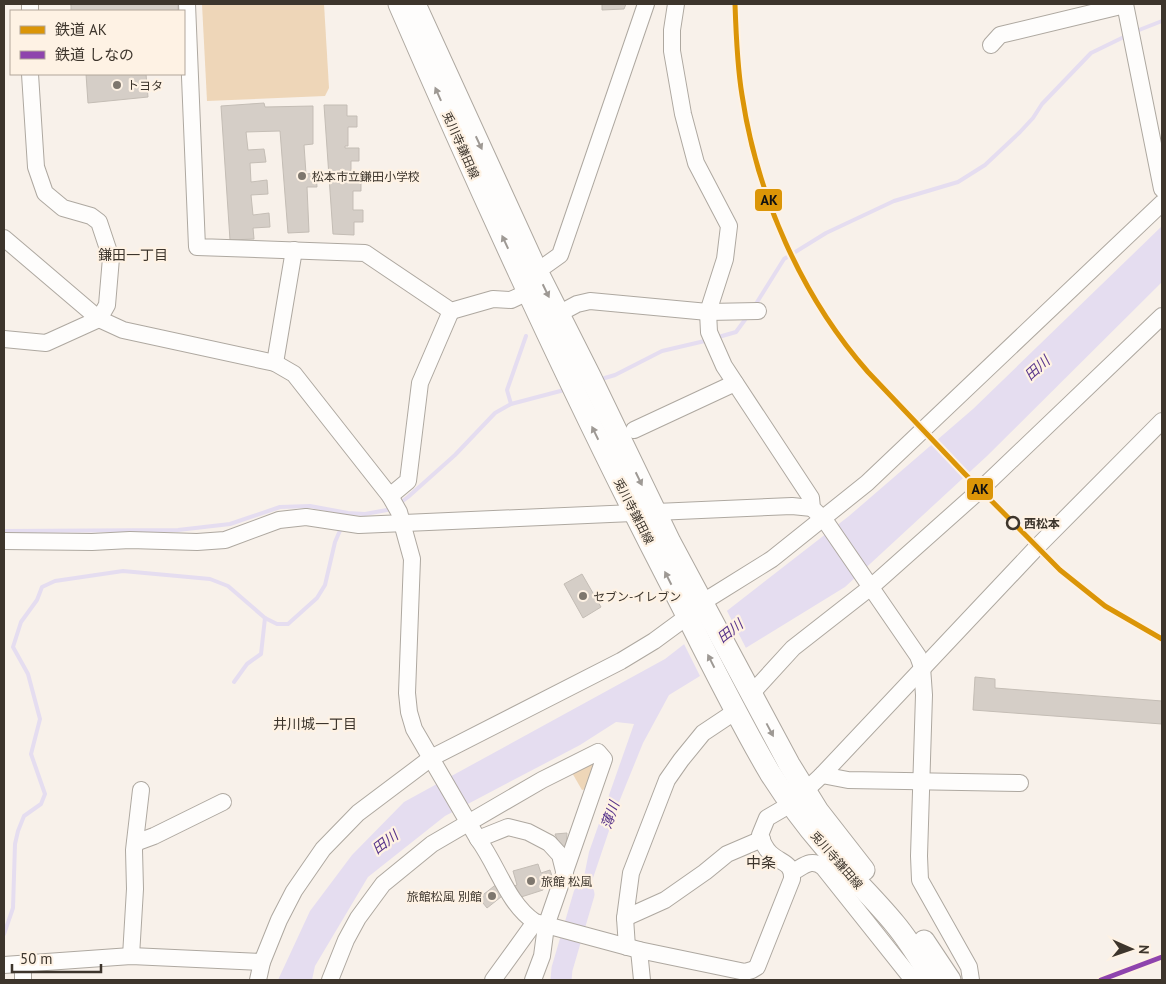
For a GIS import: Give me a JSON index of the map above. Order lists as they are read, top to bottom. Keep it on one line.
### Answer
{"streets":{"main road":["兎川寺鎌田線"]},"districts":["鎌田一丁目","井川城一丁目","中条"],"water":["田川","薄川"],"places":["トヨタ","松本市立鎌田小学校","西松本","セブン-イレブン","旅館 松風","旅館松風 別館"],"lines":["rail line AK","rail line しなの"],"legend":["鉄道 AK","鉄道 しなの"],"scale_bar":"50 m","north":"right"}
